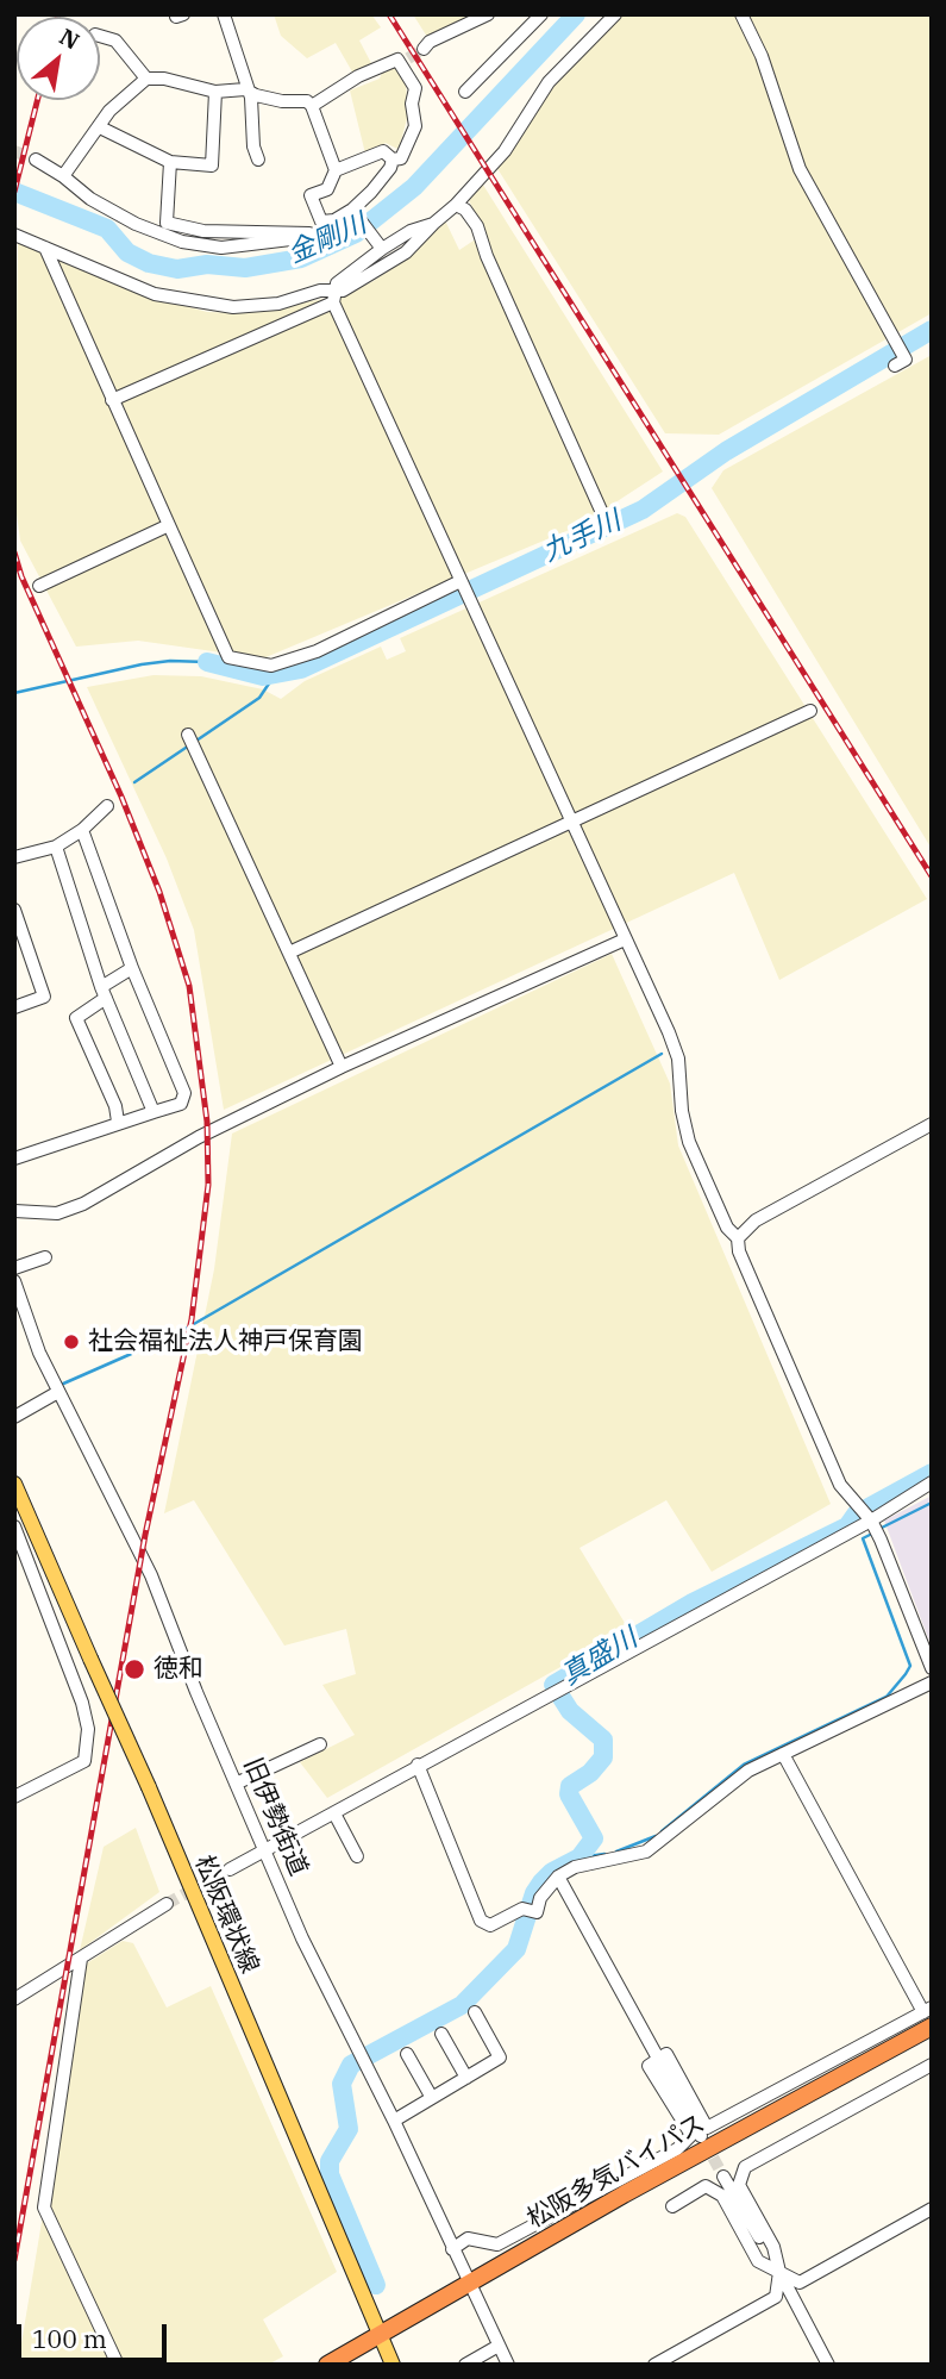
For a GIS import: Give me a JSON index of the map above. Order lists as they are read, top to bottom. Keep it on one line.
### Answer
{"streets":{"highway":["松阪多気バイパス"],"main road":["松阪環状線"],"street":["旧伊勢街道"]},"crossings":[["旧伊勢街道","松阪多気バイパス"],["松阪環状線","松阪多気バイパス"]],"water":["金剛川","九手川","真盛川"],"places":["社会福祉法人神戸保育園","徳和"],"scale_bar":"100 m","north":"top right"}
